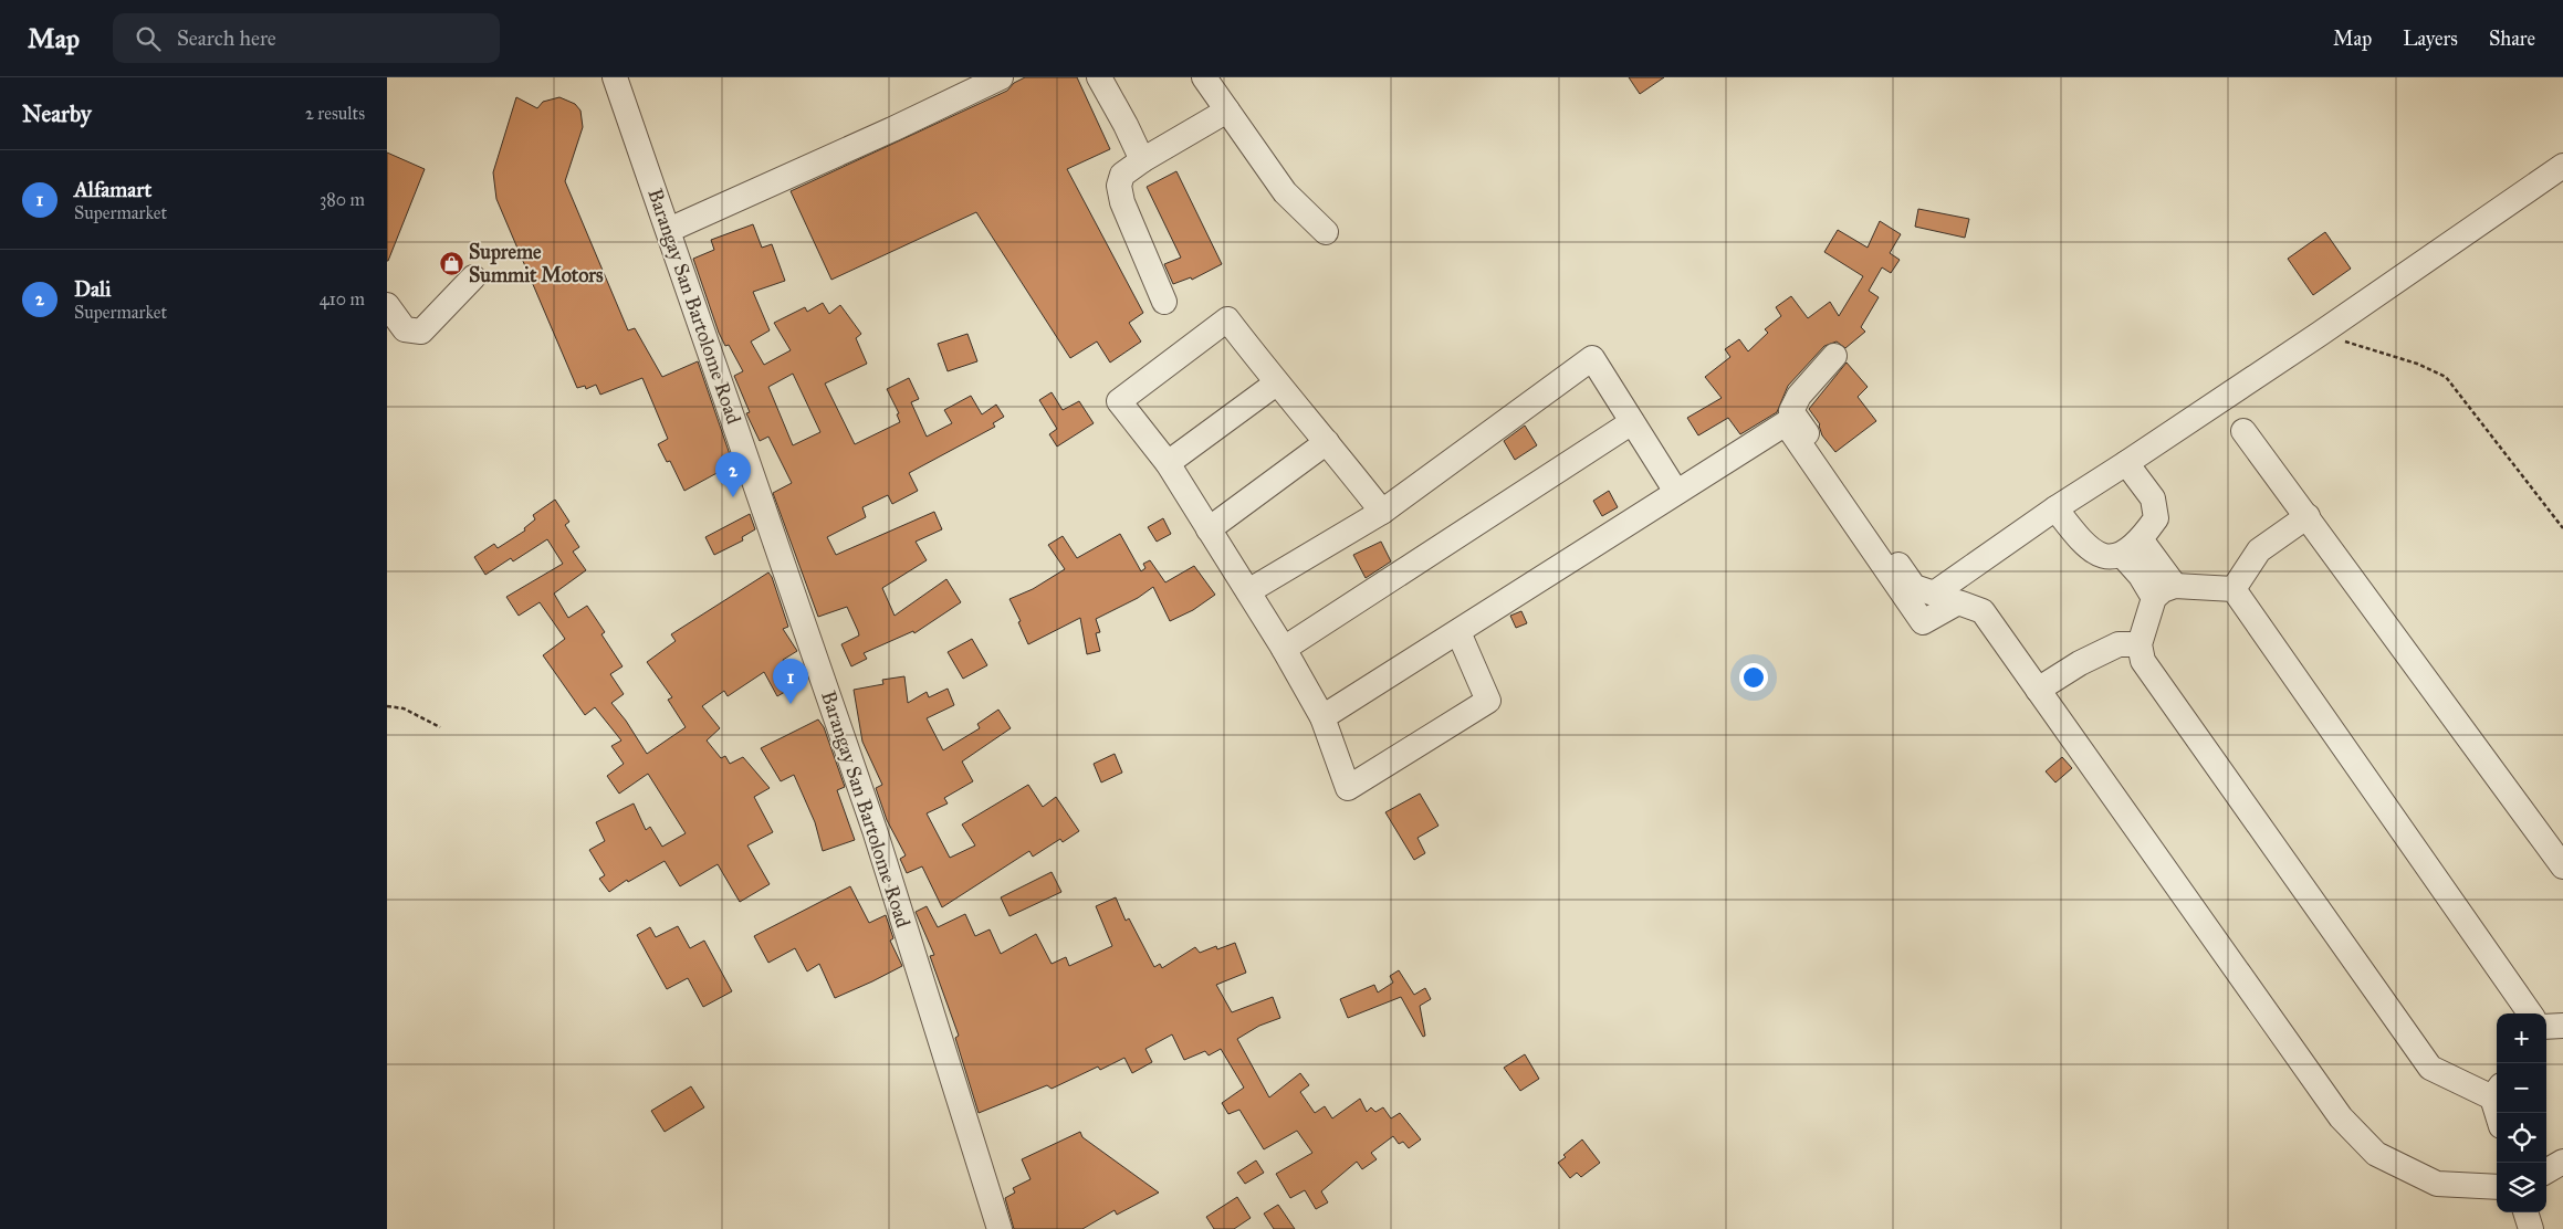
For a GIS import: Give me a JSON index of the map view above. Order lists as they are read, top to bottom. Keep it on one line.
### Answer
{"streets":{"street":["Barangay San Bartolome Road"]},"places":{"shop":["Supreme Summit Motors"]},"page":{"header":"Map","search":"Search here","nav":["Map","Layers","Share"],"heading":["Nearby","2 results"],"list":[{"mark":"1","name":"Alfamart","note":"Supermarket","value":"380 m"},{"mark":"2","name":"Dali","note":"Supermarket","value":"410 m"}],"pins":["2","1"],"map_buttons":["+","−"]}}
